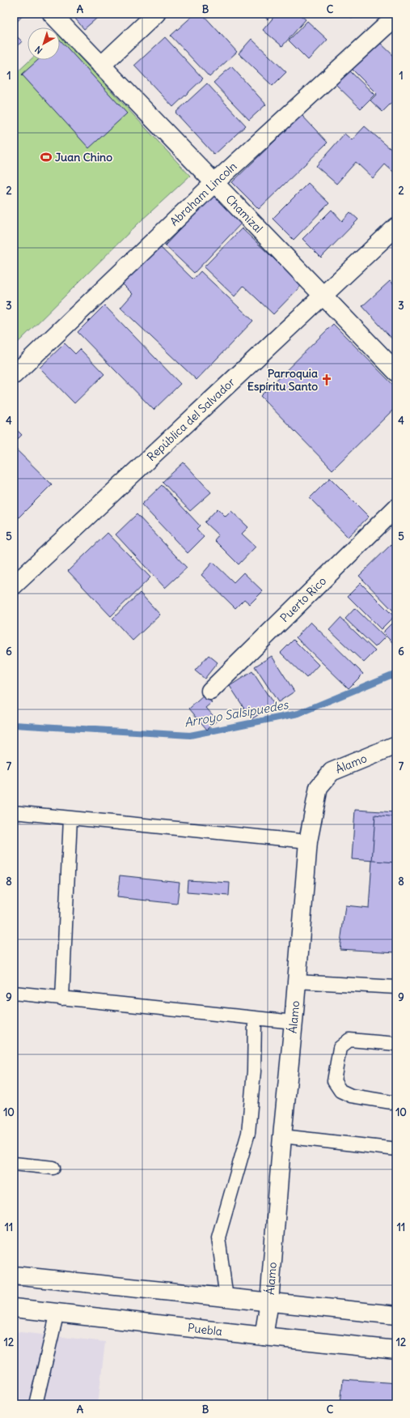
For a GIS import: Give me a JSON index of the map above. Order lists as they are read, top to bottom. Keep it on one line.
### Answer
{"streets":{"street":["Abraham Lincoln","Chamizal","República del Salvador","Puerto Rico","Álamo","Puebla"]},"crossings":[["Abraham Lincoln","Chamizal"],["Chamizal","República del Salvador"],["Álamo","Puebla"]],"water":["Arroyo Salsipuedes"],"places":{"sports":["Juan Chino"],"church":["Parroquia Espíritu Santo"]},"north":"bottom left","grid":{"columns":["A","B","C"],"rows":["1","2","3","4","5","6","7","8","9","10","11","12"]}}
